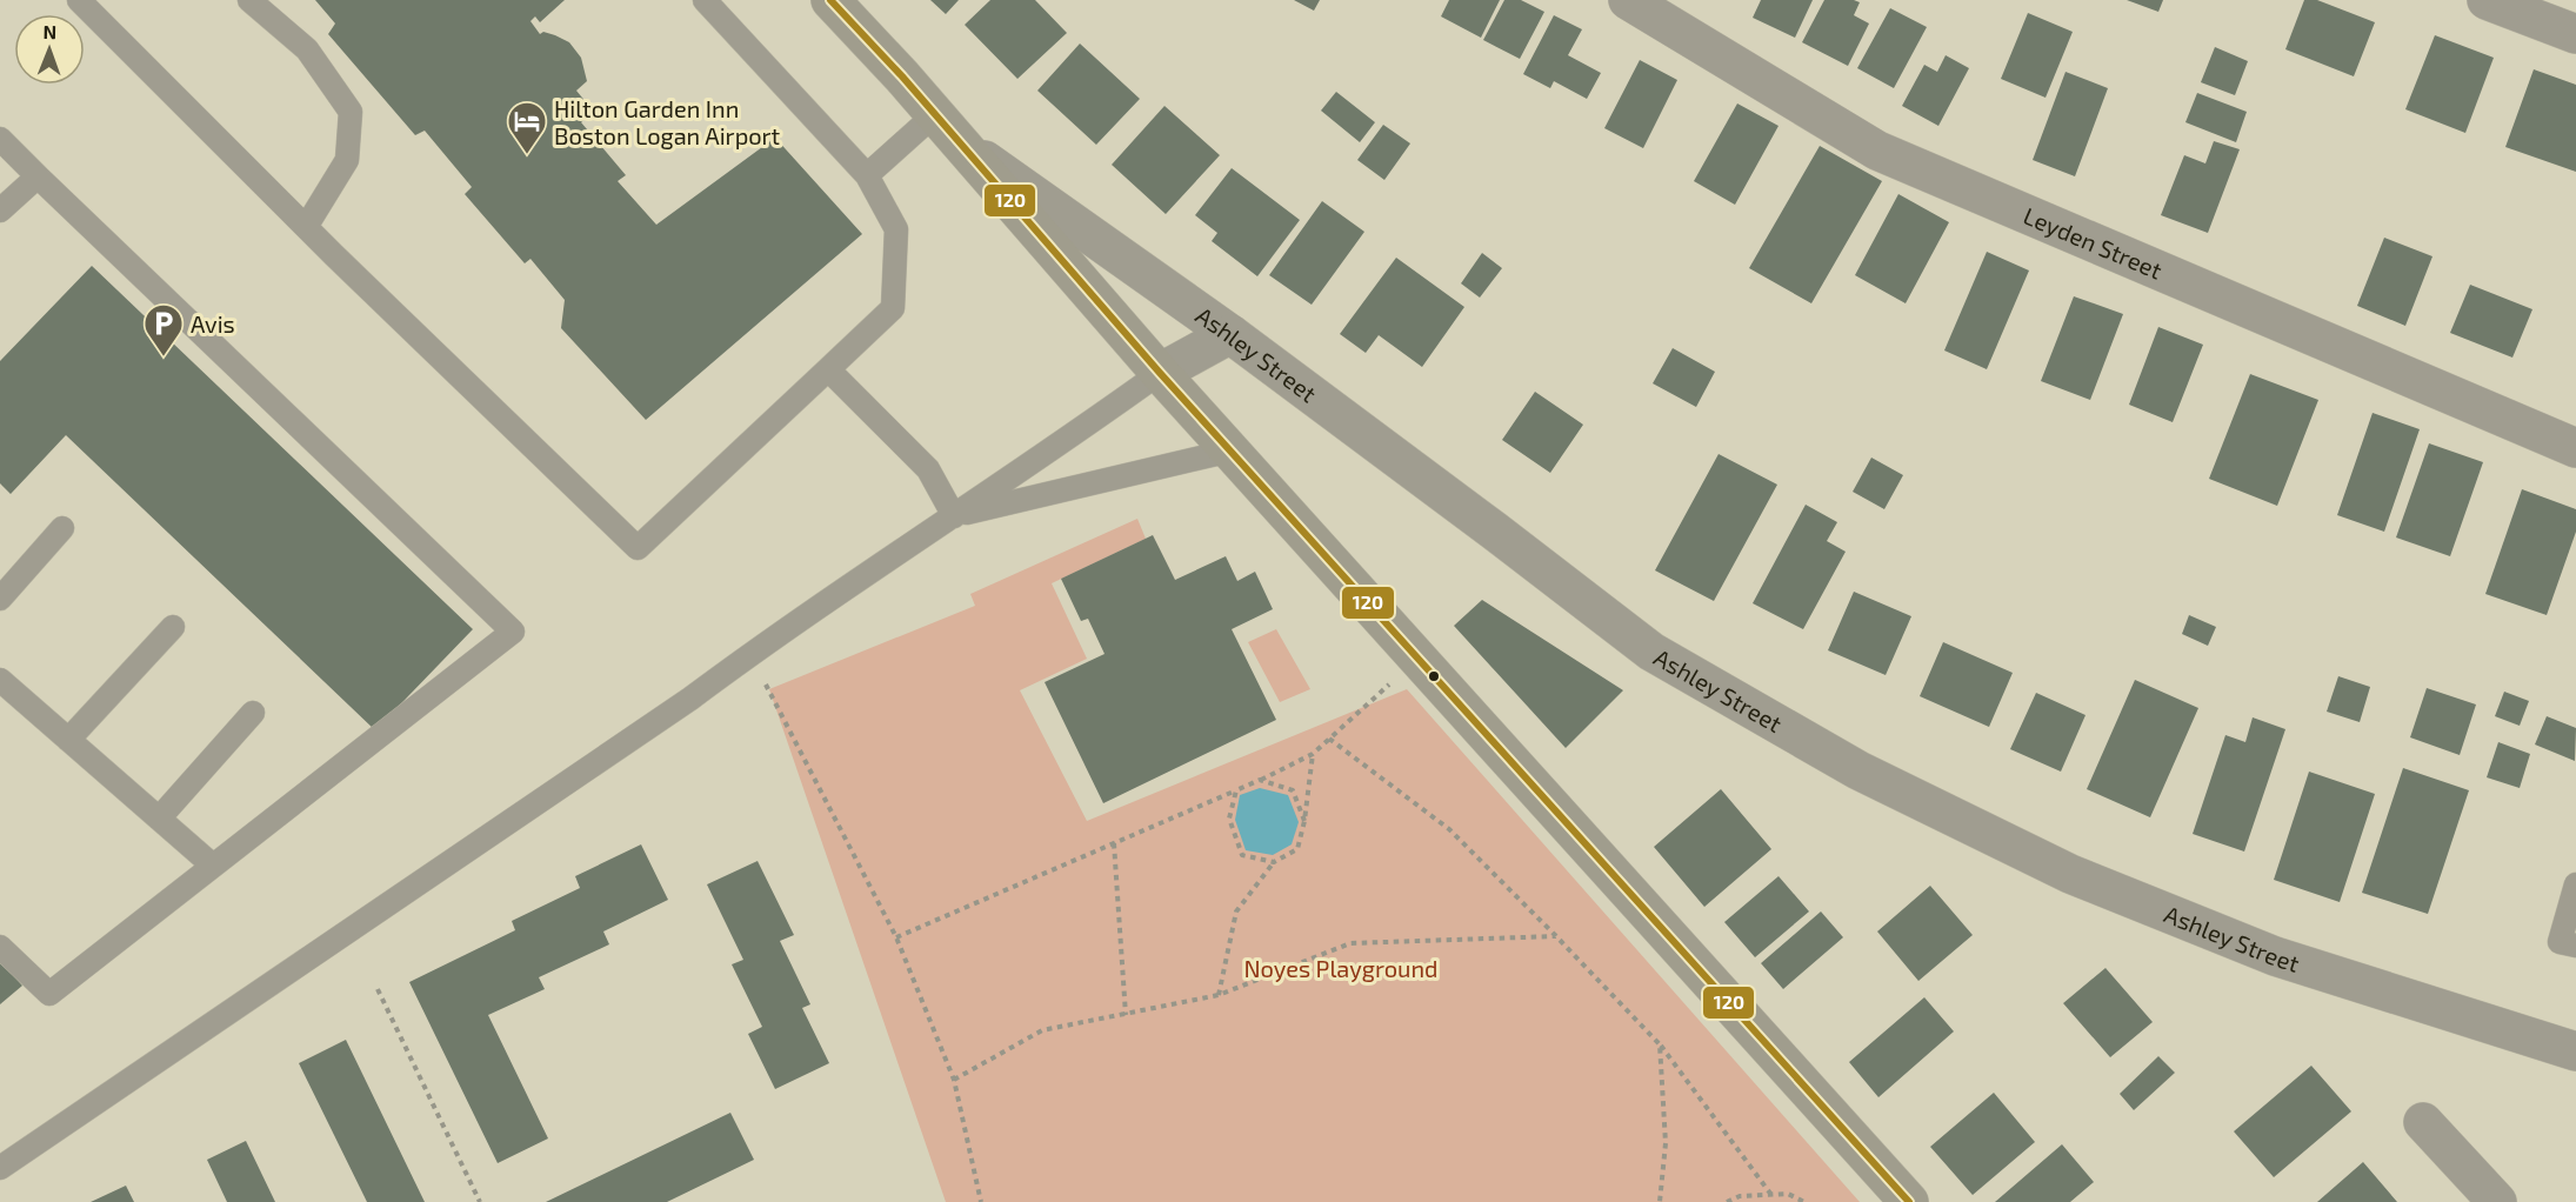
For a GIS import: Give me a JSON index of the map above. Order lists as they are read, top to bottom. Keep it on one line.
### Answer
{"streets":{"street":["Leyden Street","Ashley Street"]},"parks":["Noyes Playground"],"places":{"hotel":["Hilton Garden Inn Boston Logan Airport"],"parking":["Avis"]},"lines":["transit line 120"],"north":"top"}
